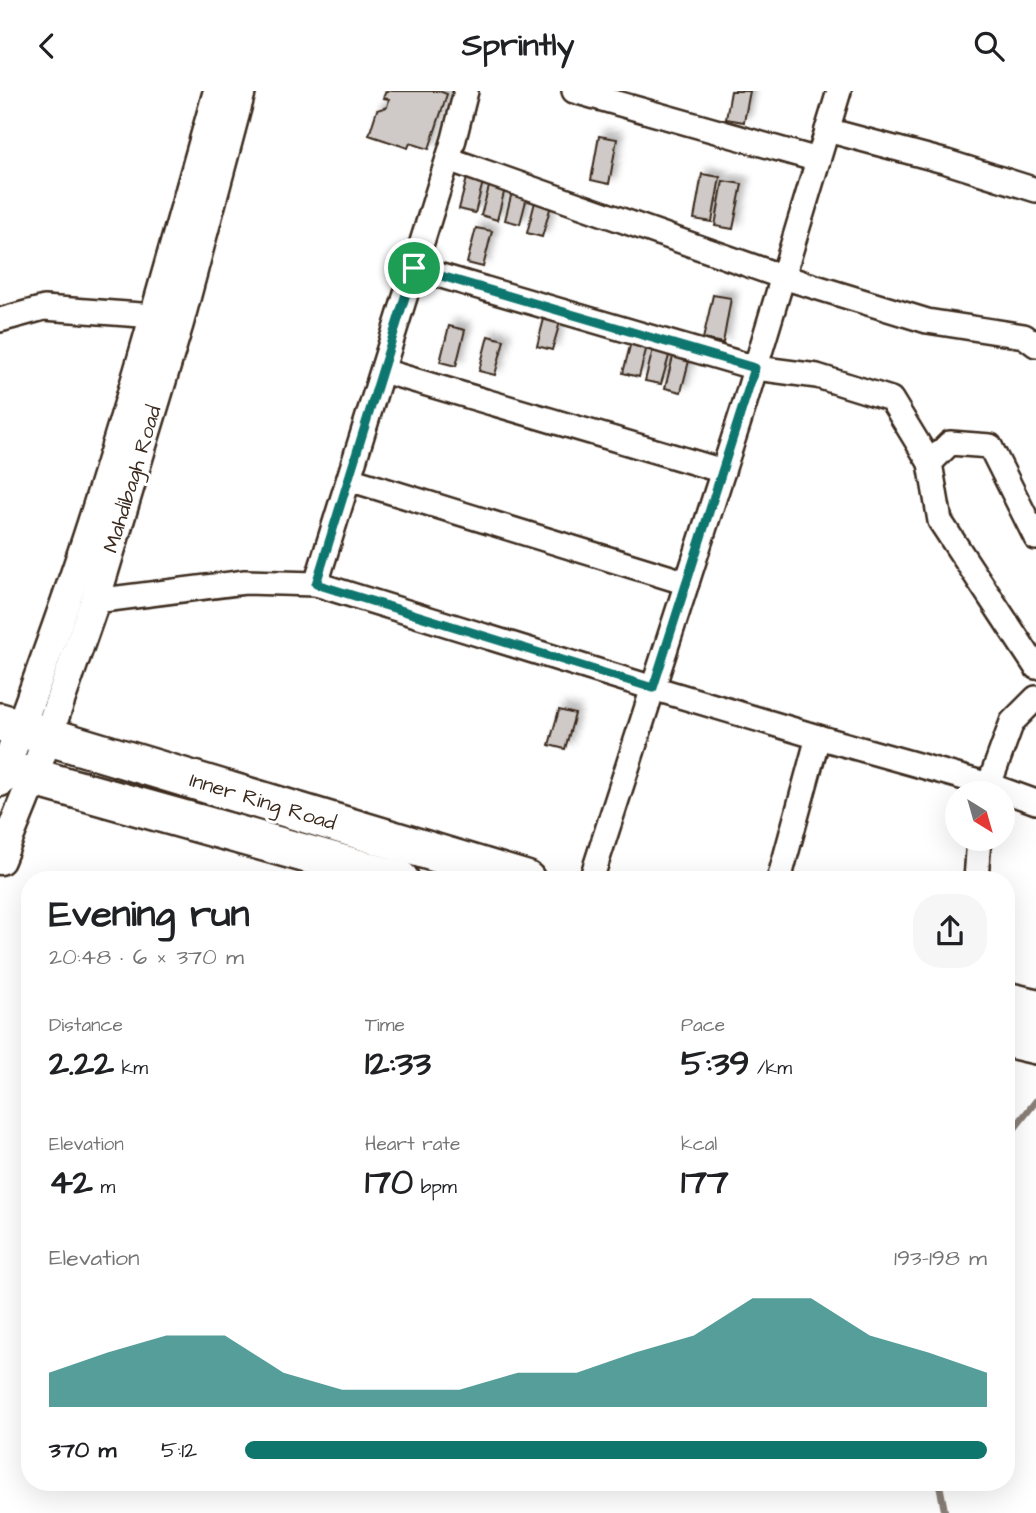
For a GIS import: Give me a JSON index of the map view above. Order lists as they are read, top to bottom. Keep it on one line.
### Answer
{"streets":{"highway":["Inner Ring Road"],"street":["Mahdibagh Road"]},"crossings":[["Mahdibagh Road","Inner Ring Road"]],"north":"bottom right","page":{"header":"Sprintly","heading":["Evening run","20:48 · 6 × 370 m"],"stats":[["Distance","2.22 km"],["Time","12:33"],["Pace","5:39 /km"],["Elevation","42 m"],["Heart rate","170 bpm"],["kcal","177"]],"chart":["Elevation","193–198 m"],"list":[{"name":"370 m","note":"5:12"}]}}
